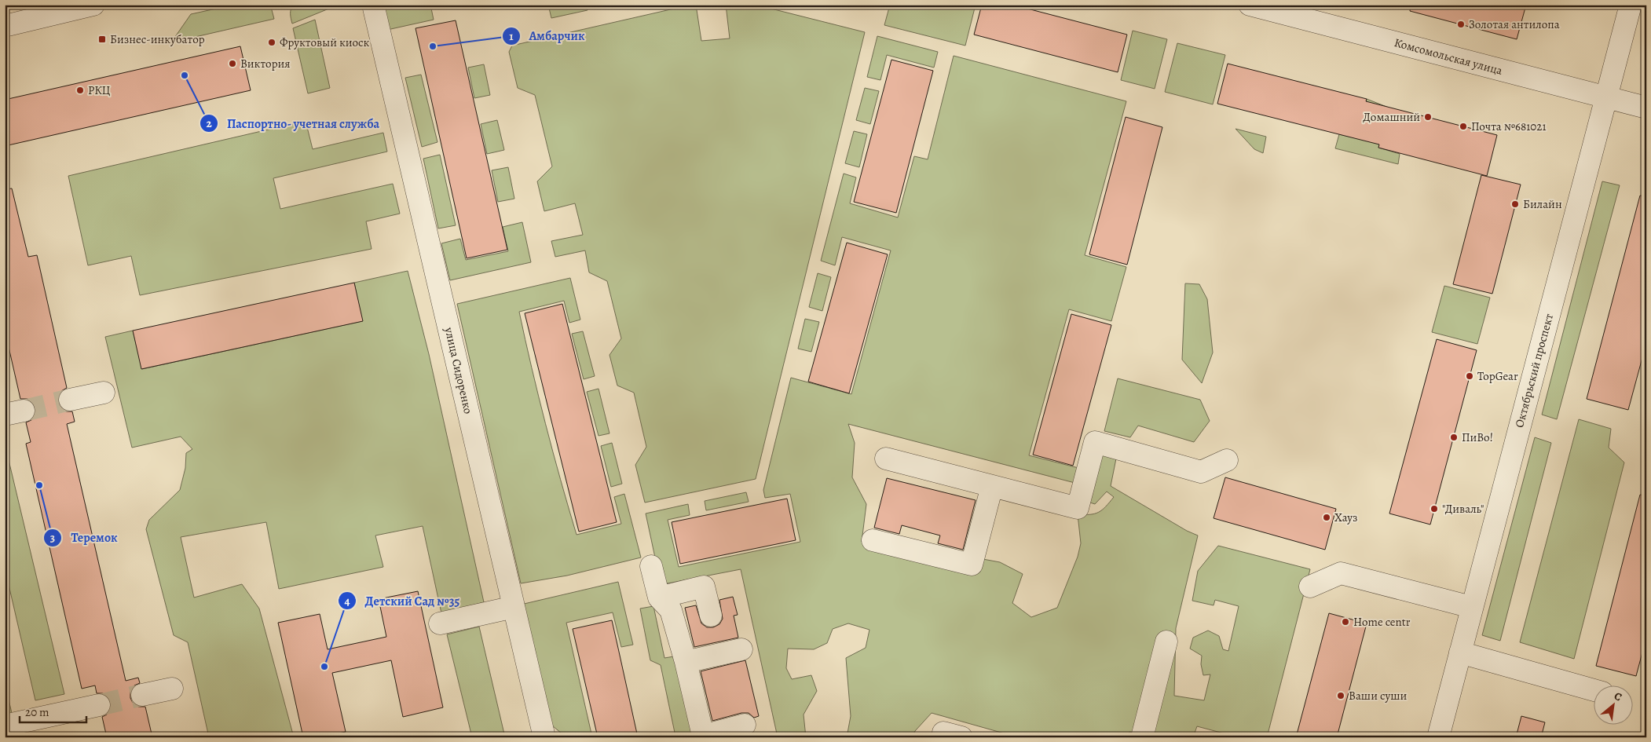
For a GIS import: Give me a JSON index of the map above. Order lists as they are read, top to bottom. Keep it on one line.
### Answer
{"streets":{"street":["Комсомольская улица","улица Сидоренко","Октябрьский проспект"]},"crossings":[["Комсомольская улица","Октябрьский проспект"]],"places":{"other":["Золотая антилопа","Фруктовый киоск","Амбарчик","Виктория","Паспортно- учетная служба","РКЦ","Домашний","Почта №681021","Билайн","TopGear","ПиВо!","Теремок","\"Диваль\"","Хауз","Home centr","Детский Сад №35","Ваши суши"],"transit":["Бизнес-инкубатор"]},"scale_bar":"20 m","north":"top right"}
